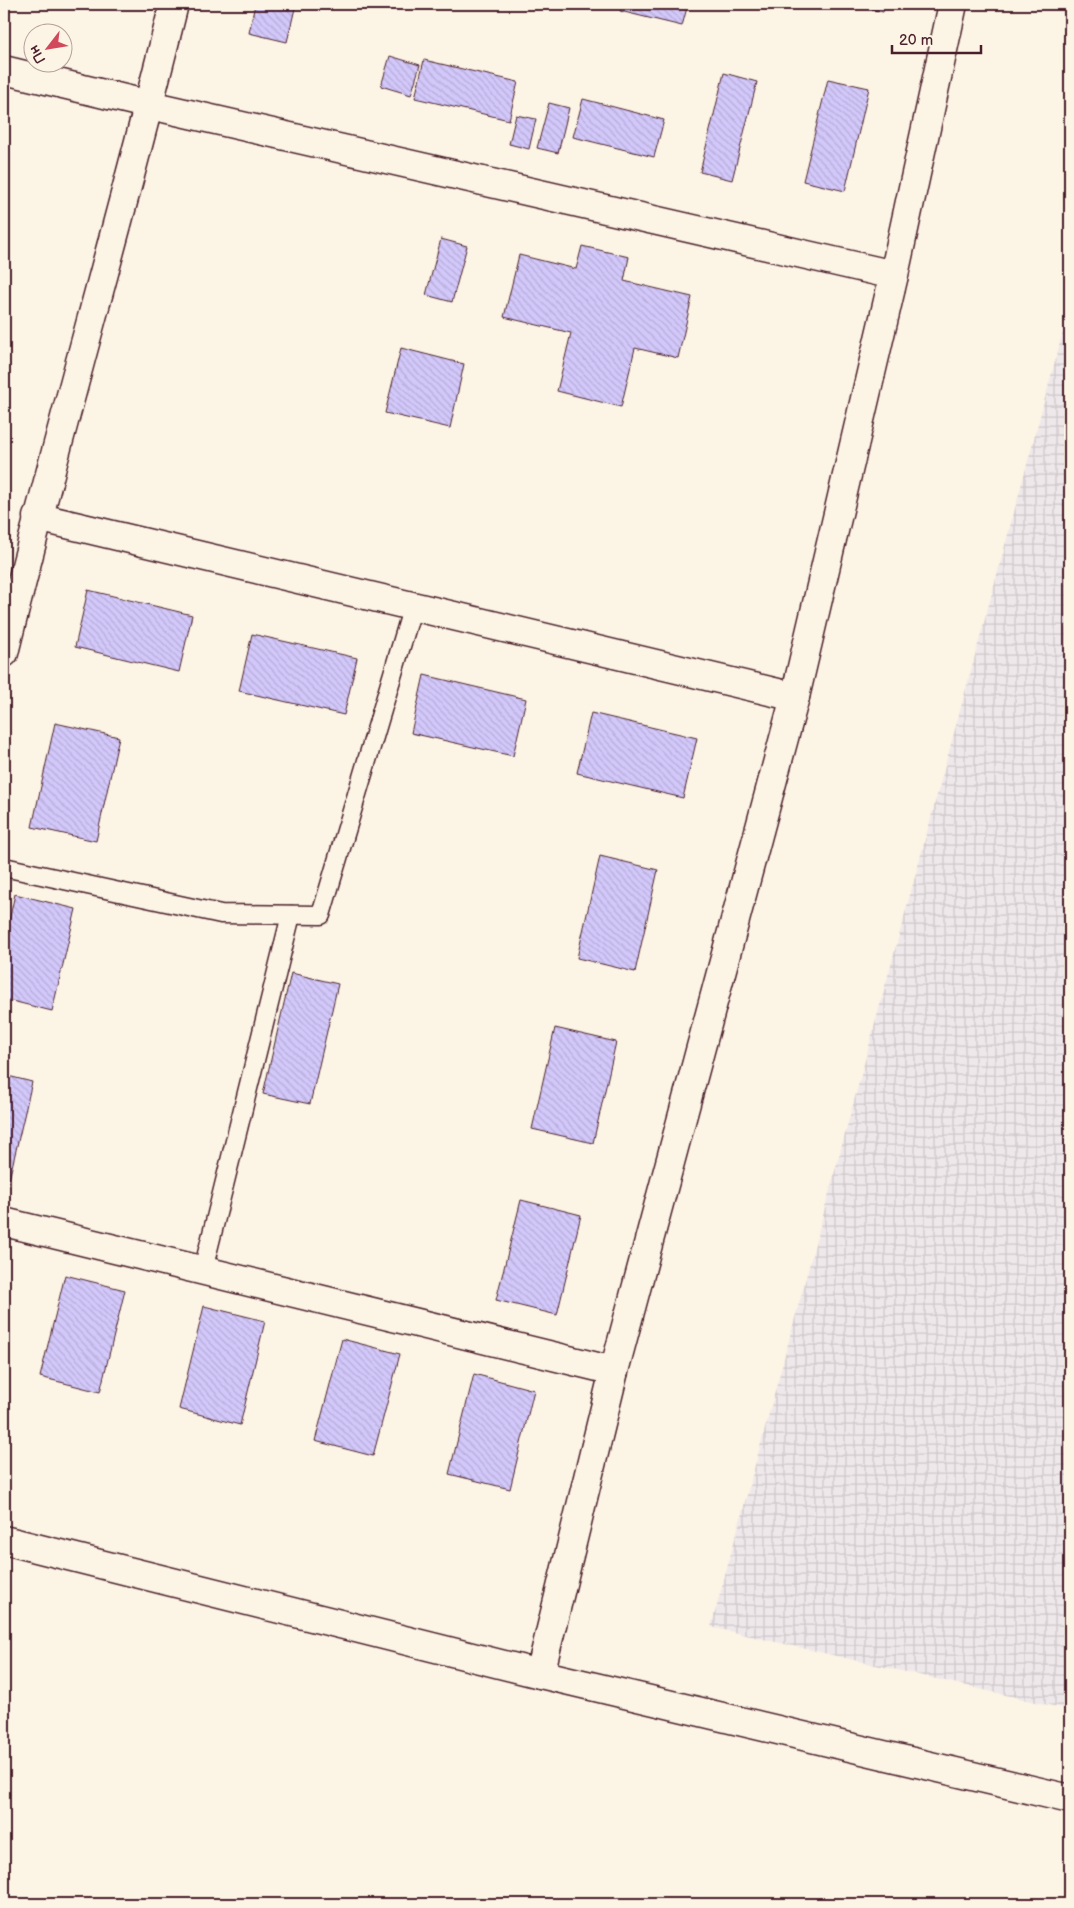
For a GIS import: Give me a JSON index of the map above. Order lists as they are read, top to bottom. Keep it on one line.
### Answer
{"scale_bar":"20 m","north":"bottom left"}
